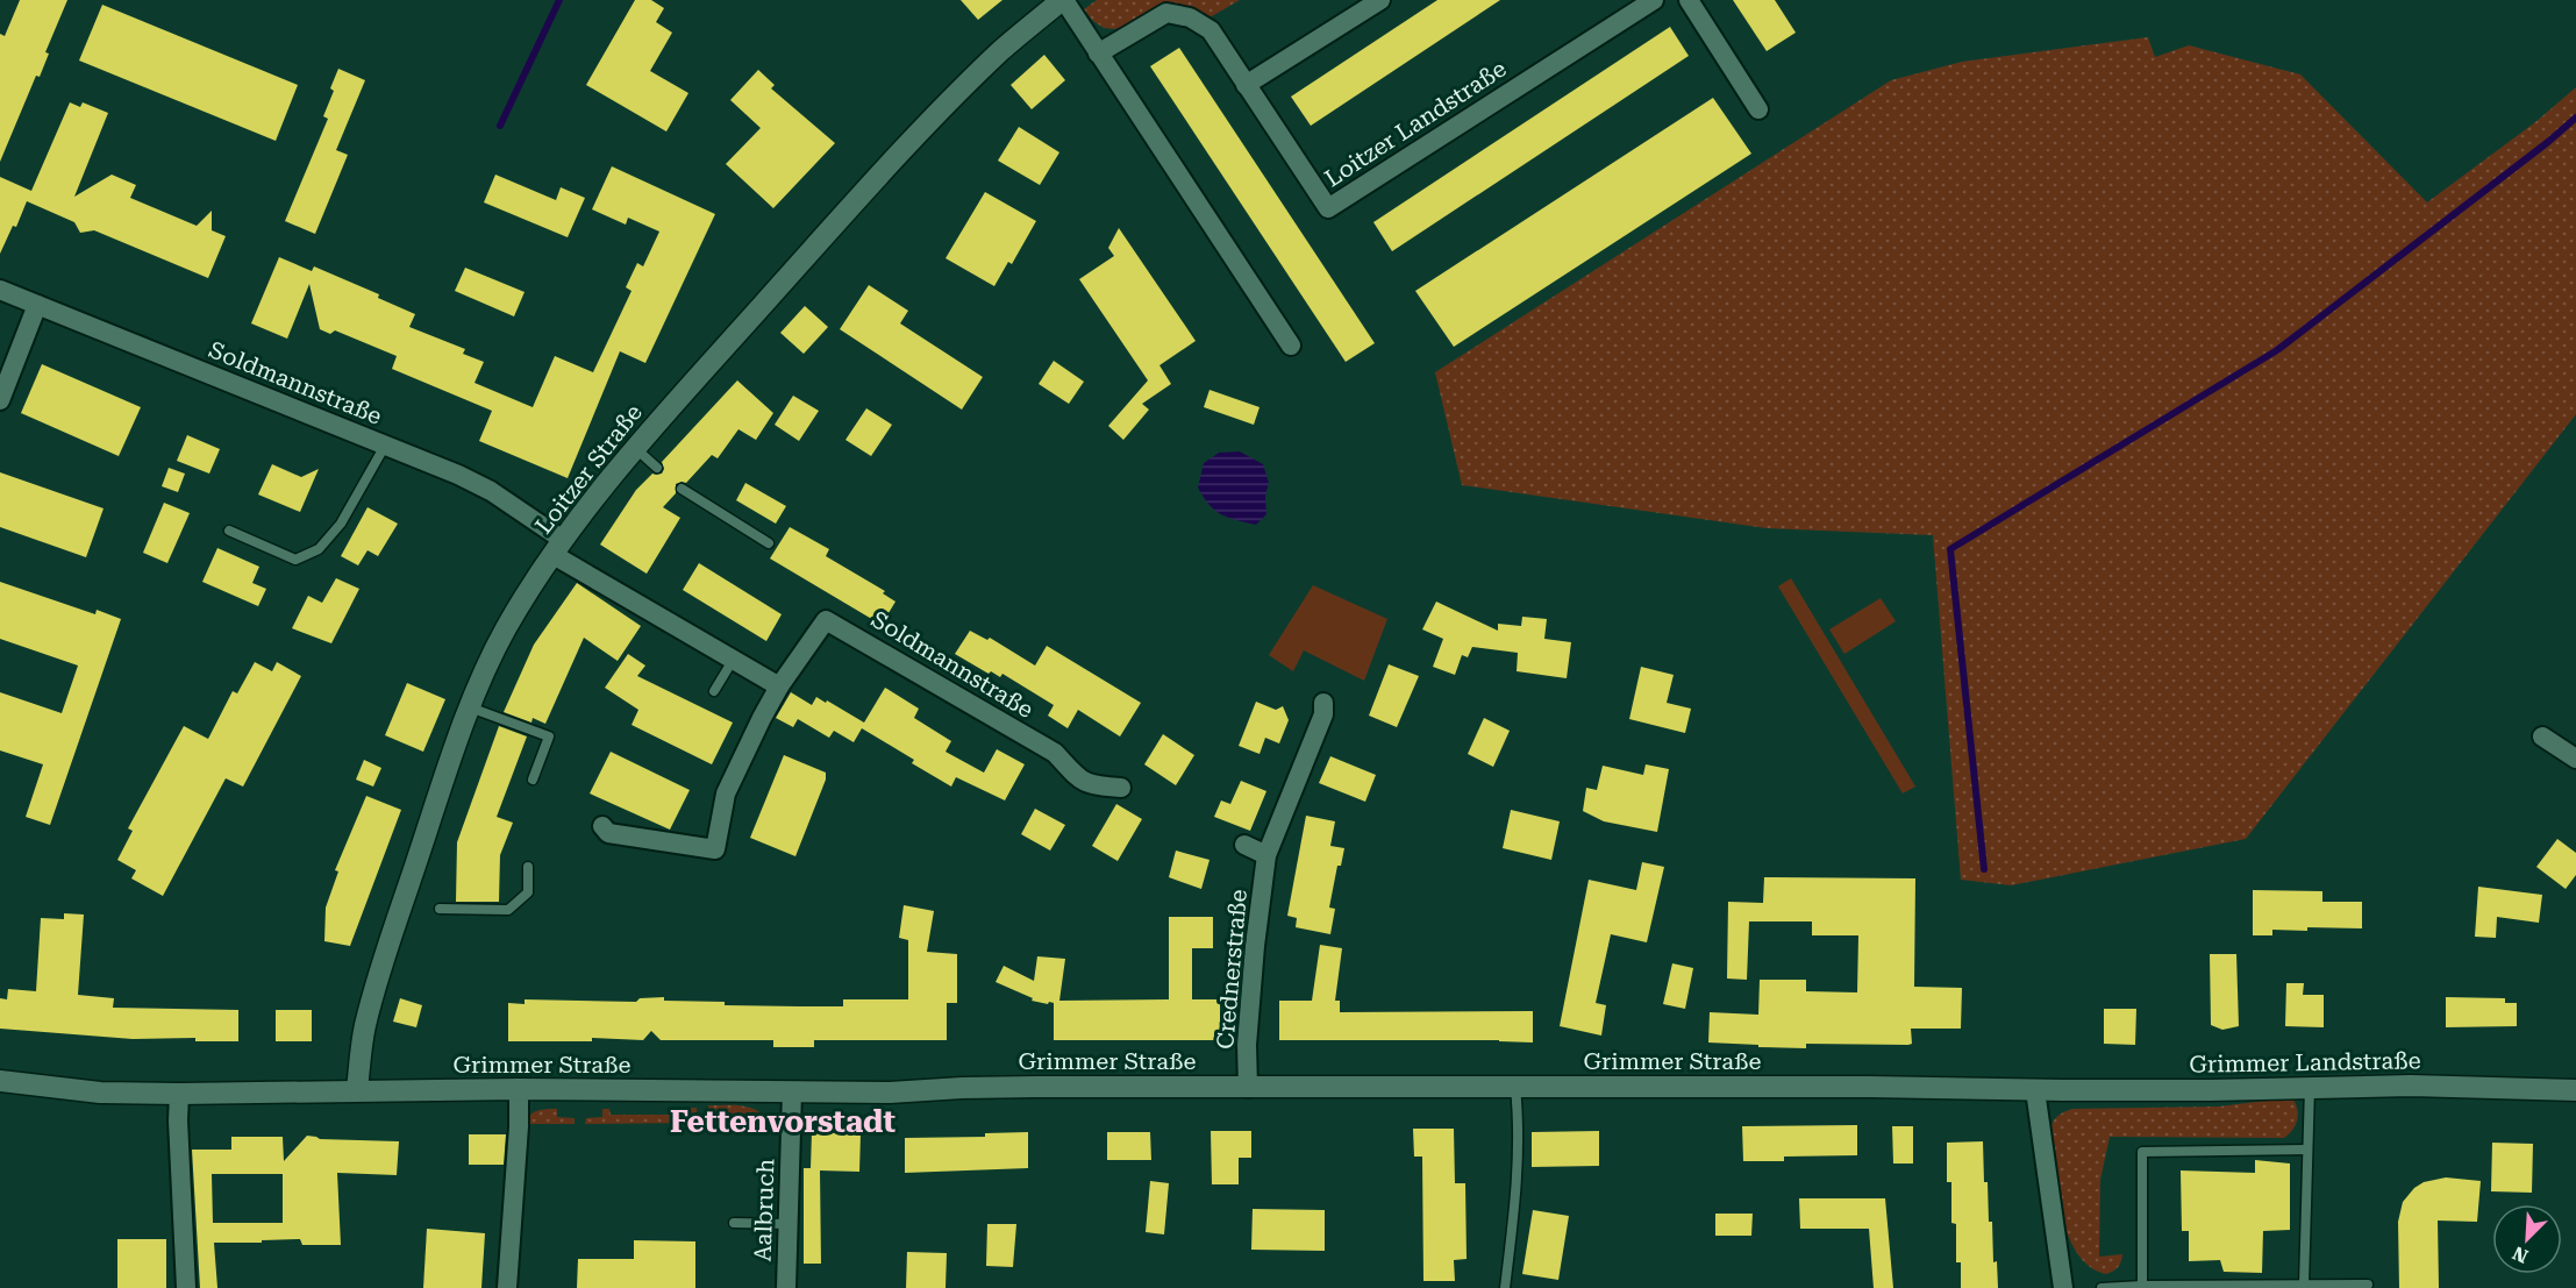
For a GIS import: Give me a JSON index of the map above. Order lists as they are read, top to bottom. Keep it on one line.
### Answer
{"streets":{"main road":["Loitzer Straße","Grimmer Straße","Grimmer Landstraße"],"street":["Loitzer Landstraße","Soldmannstraße","Crednerstraße","Aalbruch"]},"crossings":[["Soldmannstraße","Loitzer Straße"],["Loitzer Straße","Grimmer Straße"],["Crednerstraße","Grimmer Straße"],["Grimmer Straße","Grimmer Landstraße"],["Grimmer Straße","Aalbruch"]],"districts":["Fettenvorstadt"],"north":"bottom left"}
